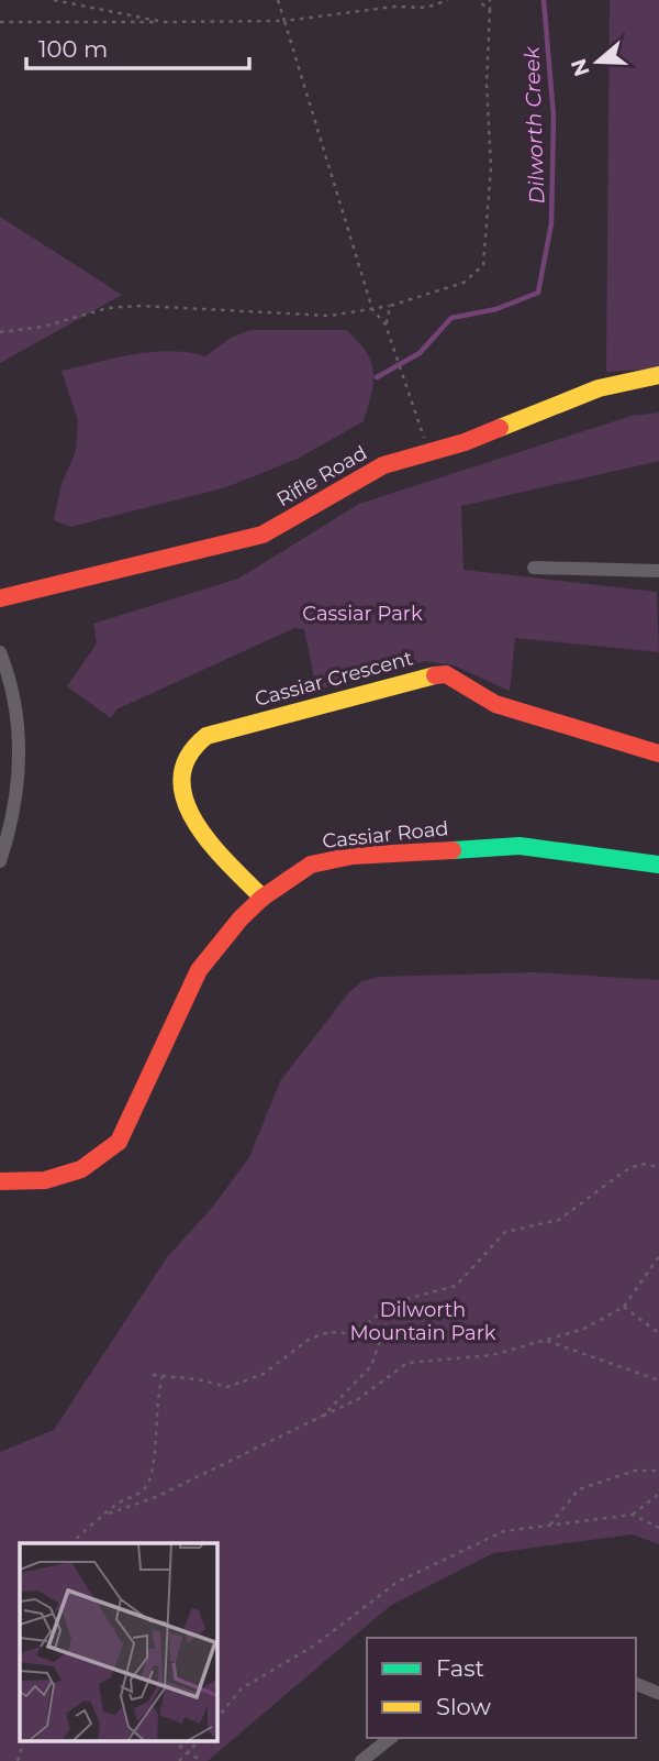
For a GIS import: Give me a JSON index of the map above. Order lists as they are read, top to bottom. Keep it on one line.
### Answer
{"streets":{"street":["Rifle Road","Cassiar Crescent","Cassiar Road"]},"crossings":[["Cassiar Crescent","Cassiar Road"]],"water":["Dilworth Creek"],"parks":["Cassiar Park","Dilworth Mountain Park"],"legend":["Fast","Slow"],"scale_bar":"100 m","north":"left"}
